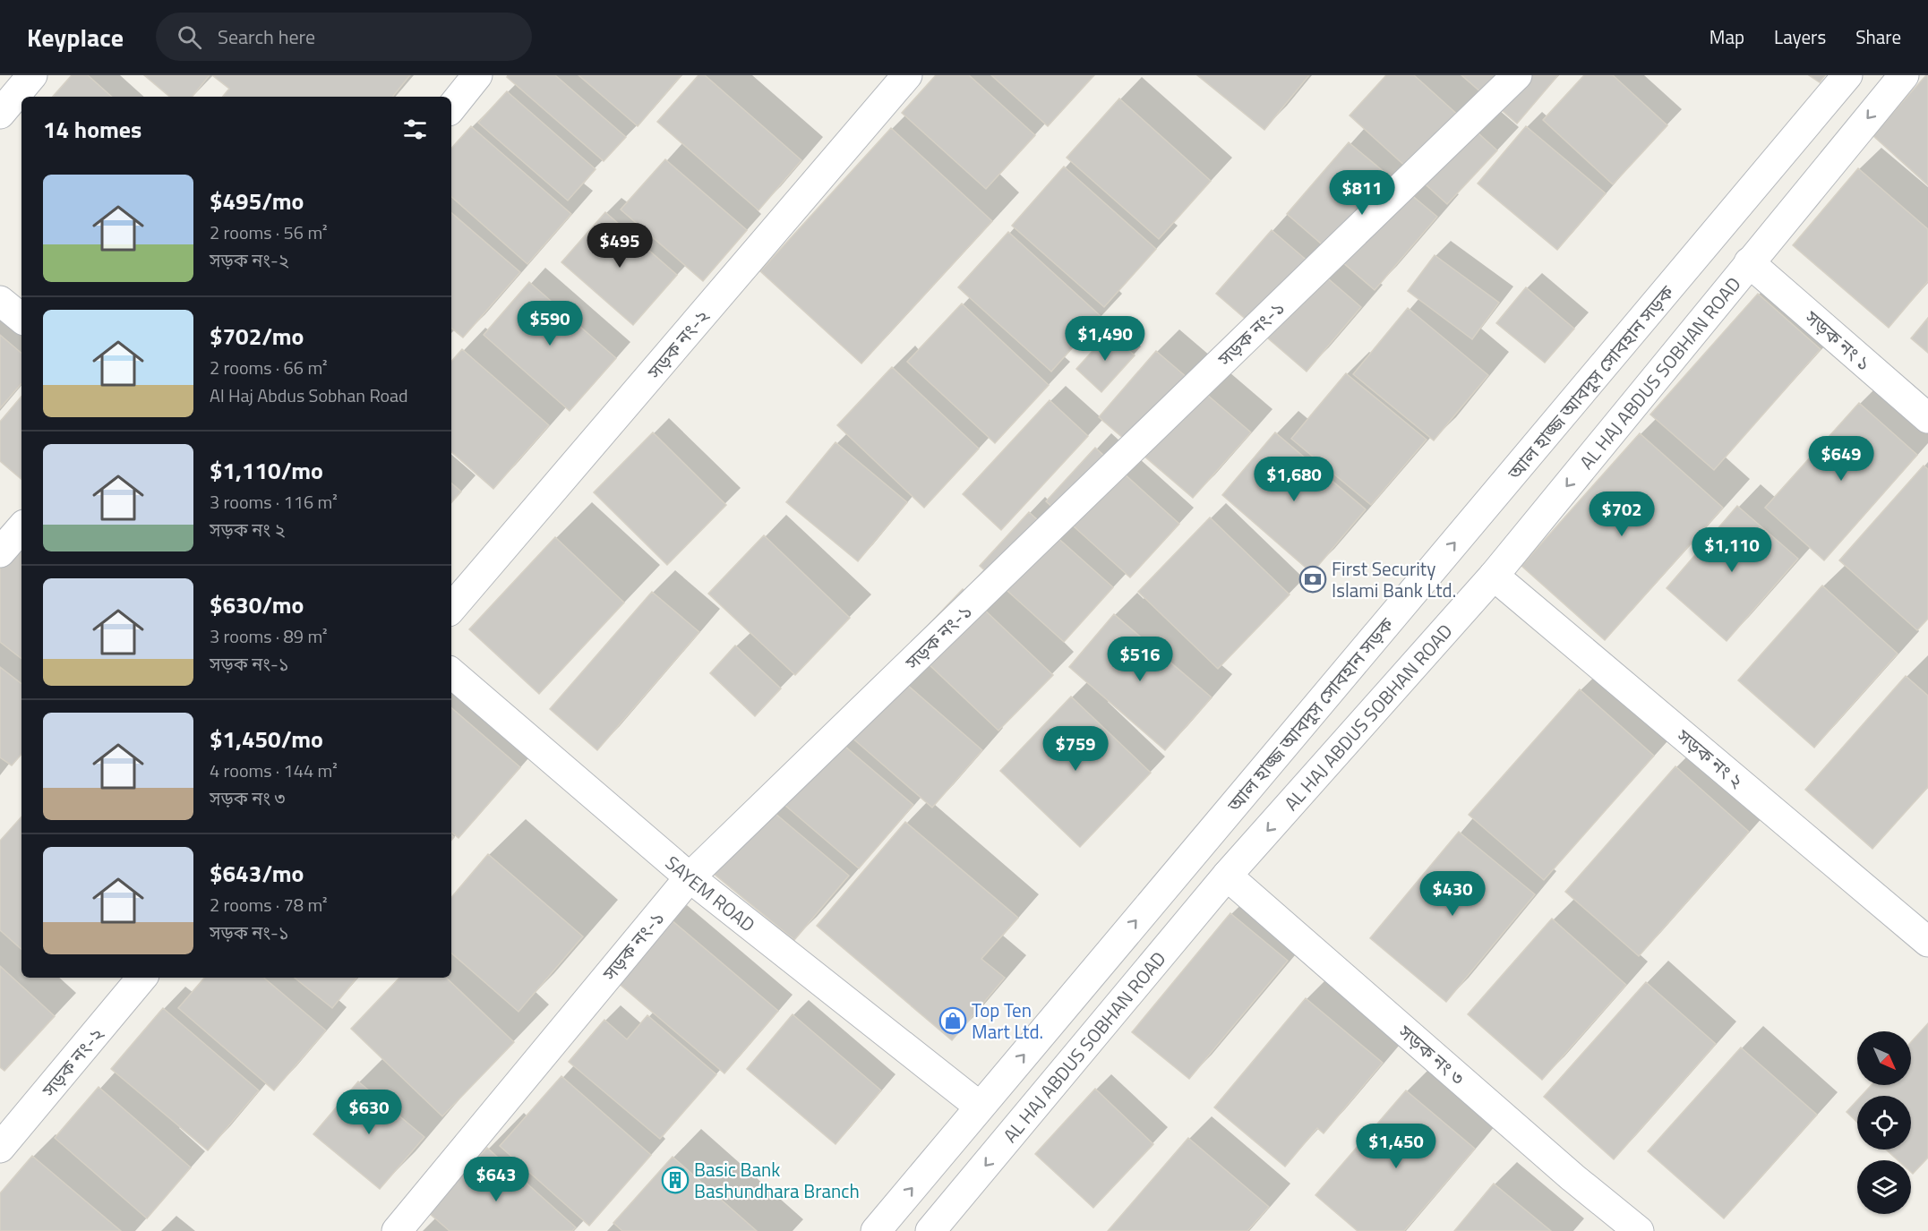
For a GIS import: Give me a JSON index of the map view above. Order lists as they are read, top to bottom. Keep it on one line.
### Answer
{"streets":{"street":["সড়ক নং-১","সড়ক নং ১","সড়ক নং-২","AL HAJ ABDUS SOBHAN ROAD","আল হাজ্জ আবদুস সোবহান সড়ক","সড়ক নং ২","SAYEM ROAD","সড়ক নং ৩"]},"crossings":[["সড়ক নং-১","SAYEM ROAD"],["সড়ক নং ১","AL HAJ ABDUS SOBHAN ROAD"],["AL HAJ ABDUS SOBHAN ROAD","সড়ক নং ২"],["AL HAJ ABDUS SOBHAN ROAD","সড়ক নং ৩"],["আল হাজ্জ আবদুস সোবহান সড়ক","SAYEM ROAD"]],"one_way":["AL HAJ ABDUS SOBHAN ROAD","আল হাজ্জ আবদুস সোবহান সড়ক"],"places":{"bank":["First Security Islami Bank Ltd."],"shop":["Top Ten Mart Ltd."],"building":["Basic Bank Bashundhara Branch"]},"north":"bottom right","page":{"header":"Keyplace","search":"Search here","nav":["Map","Layers","Share"],"heading":"14 homes","list":[{"name":"$495/mo","note":"2 rooms · 56 m² · সড়ক নং-২"},{"name":"$702/mo","note":"2 rooms · 66 m² · Al Haj Abdus Sobhan Road"},{"name":"$1,110/mo","note":"3 rooms · 116 m² · সড়ক নং ২"},{"name":"$630/mo","note":"3 rooms · 89 m² · সড়ক নং-১"},{"name":"$1,450/mo","note":"4 rooms · 144 m² · সড়ক নং ৩"},{"name":"$643/mo","note":"2 rooms · 78 m² · সড়ক নং-১"}],"price":["$811","$495","$590","$1,490","$649","$1,680","$702","$1,110","$516","$759","$430","$630","$1,450","$643"]}}
